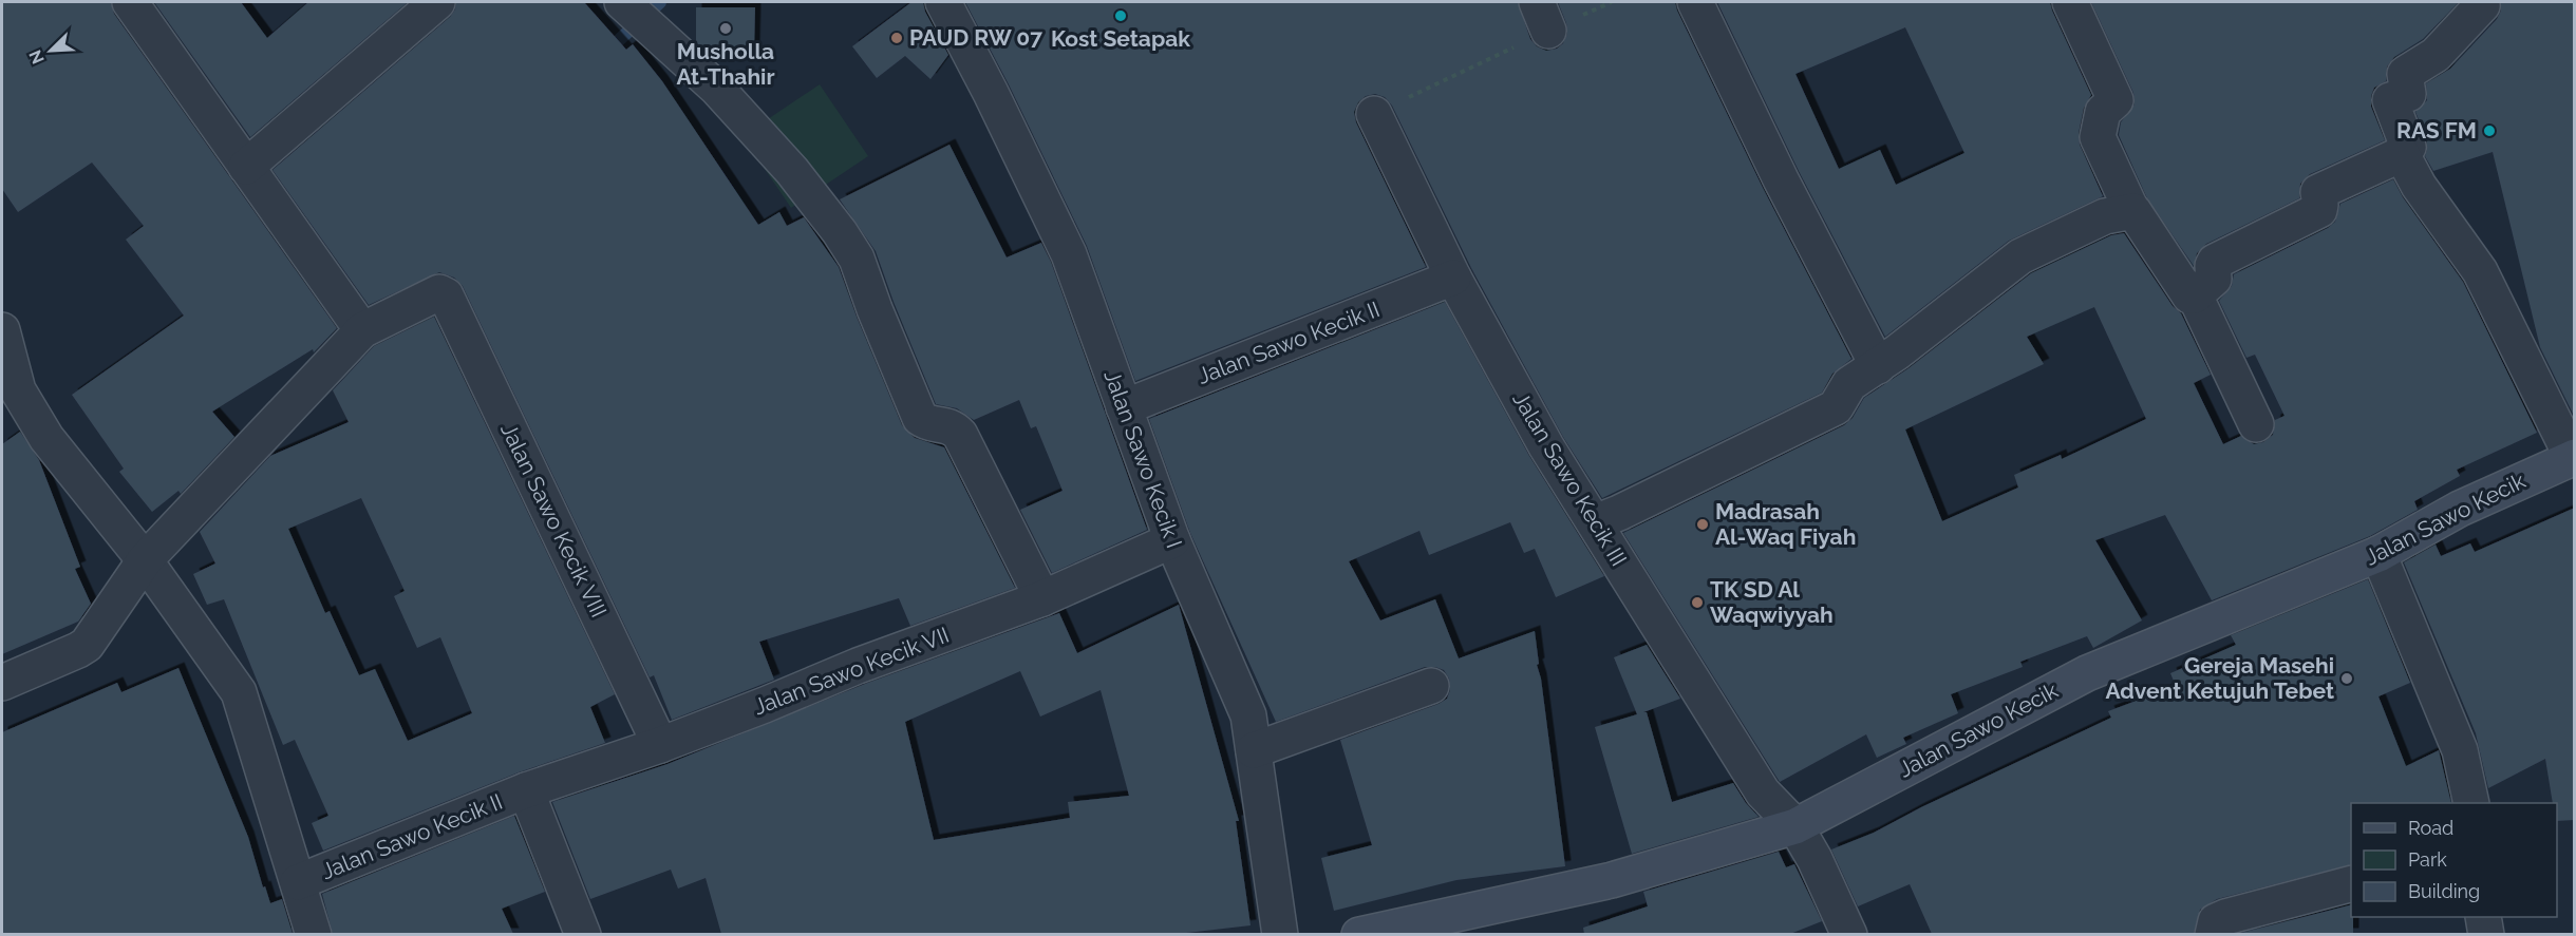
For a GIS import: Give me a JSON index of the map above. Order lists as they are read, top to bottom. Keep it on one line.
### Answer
{"streets":{"street":["Jalan Sawo Kecik II","Jalan Sawo Kecik I","Jalan Sawo Kecik III","Jalan Sawo Kecik","Jalan Sawo Kecik VIII","Jalan Sawo Kecik VII"]},"crossings":[["Jalan Sawo Kecik II","Jalan Sawo Kecik I"],["Jalan Sawo Kecik II","Jalan Sawo Kecik III"],["Jalan Sawo Kecik II","Jalan Sawo Kecik VIII"],["Jalan Sawo Kecik II","Jalan Sawo Kecik VII"],["Jalan Sawo Kecik I","Jalan Sawo Kecik VII"],["Jalan Sawo Kecik III","Jalan Sawo Kecik"],["Jalan Sawo Kecik VIII","Jalan Sawo Kecik VII"]],"places":["Kost Setapak","Musholla At-Thahir","PAUD RW 07","RAS FM","Madrasah Al-Waq Fiyah","TK SD Al Waqwiyyah","Gereja Masehi Advent Ketujuh Tebet"],"legend":["Road","Park","Building"],"north":"bottom left"}
